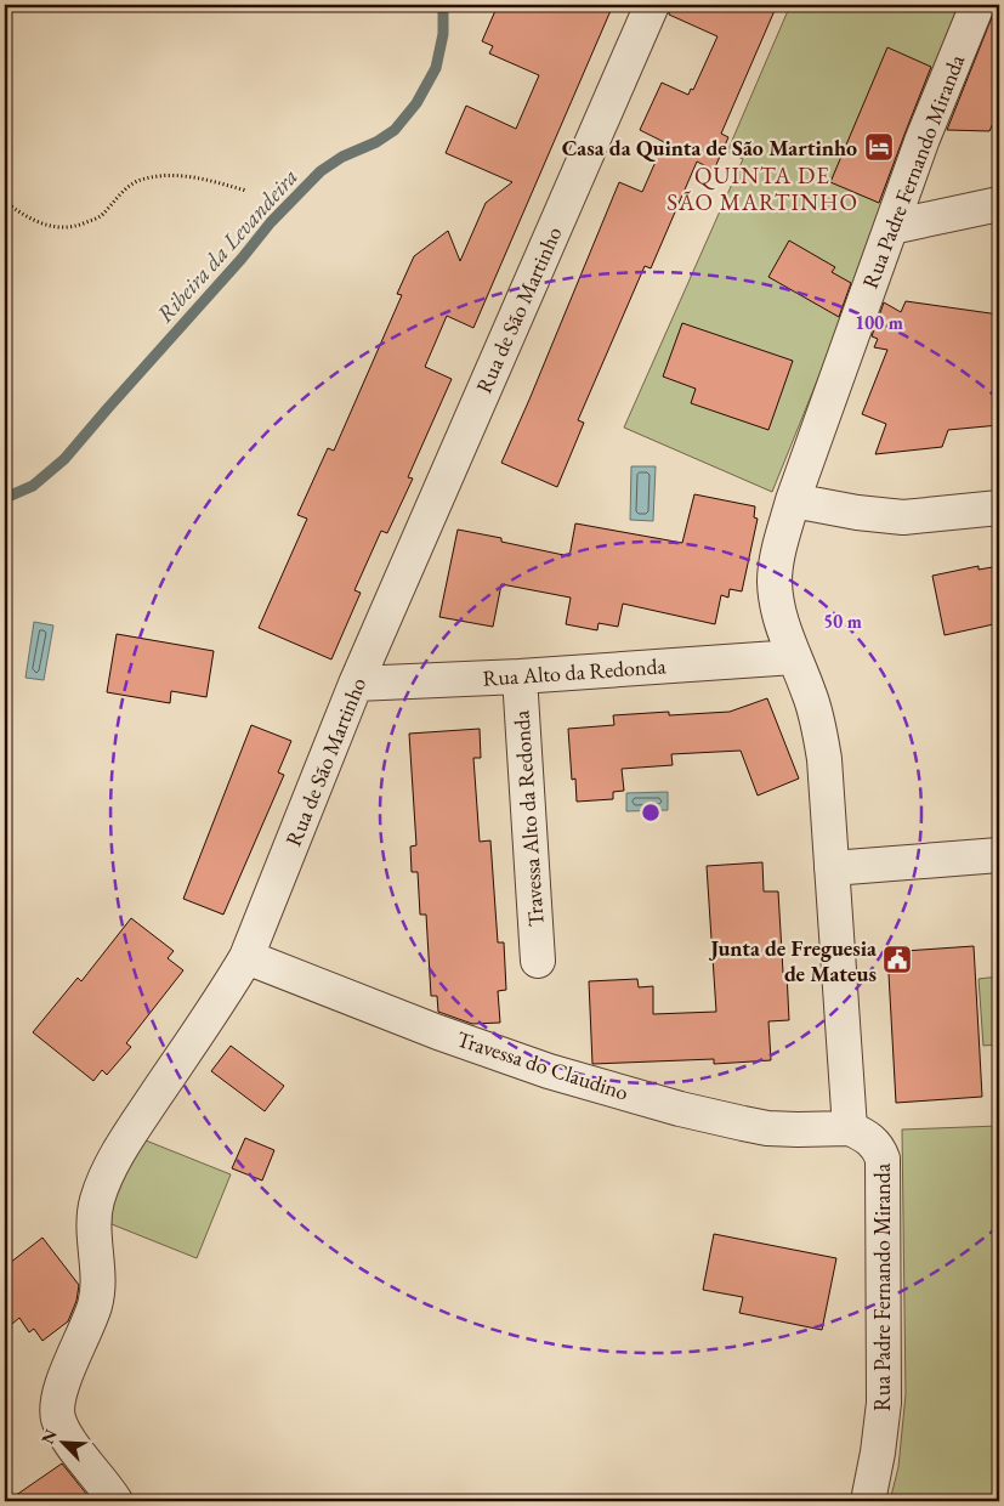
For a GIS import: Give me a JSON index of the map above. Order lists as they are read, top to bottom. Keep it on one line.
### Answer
{"streets":{"street":["Rua Padre Fernando Miranda","Rua de São Martinho","Rua Alto da Redonda","Travessa Alto da Redonda","Travessa do Claudino"]},"crossings":[["Rua Padre Fernando Miranda","Rua Alto da Redonda"],["Rua Padre Fernando Miranda","Travessa do Claudino"],["Rua de São Martinho","Rua Alto da Redonda"],["Rua de São Martinho","Travessa do Claudino"],["Rua Alto da Redonda","Travessa Alto da Redonda"]],"districts":["QUINTA DE SÃO MARTINHO"],"water":["Ribeira da Levandeira"],"places":{"hotel":["Casa da Quinta de São Martinho"],"public building":["Junta de Freguesia de Mateus"]},"north":"top left","rings":["100 m","50 m"]}
